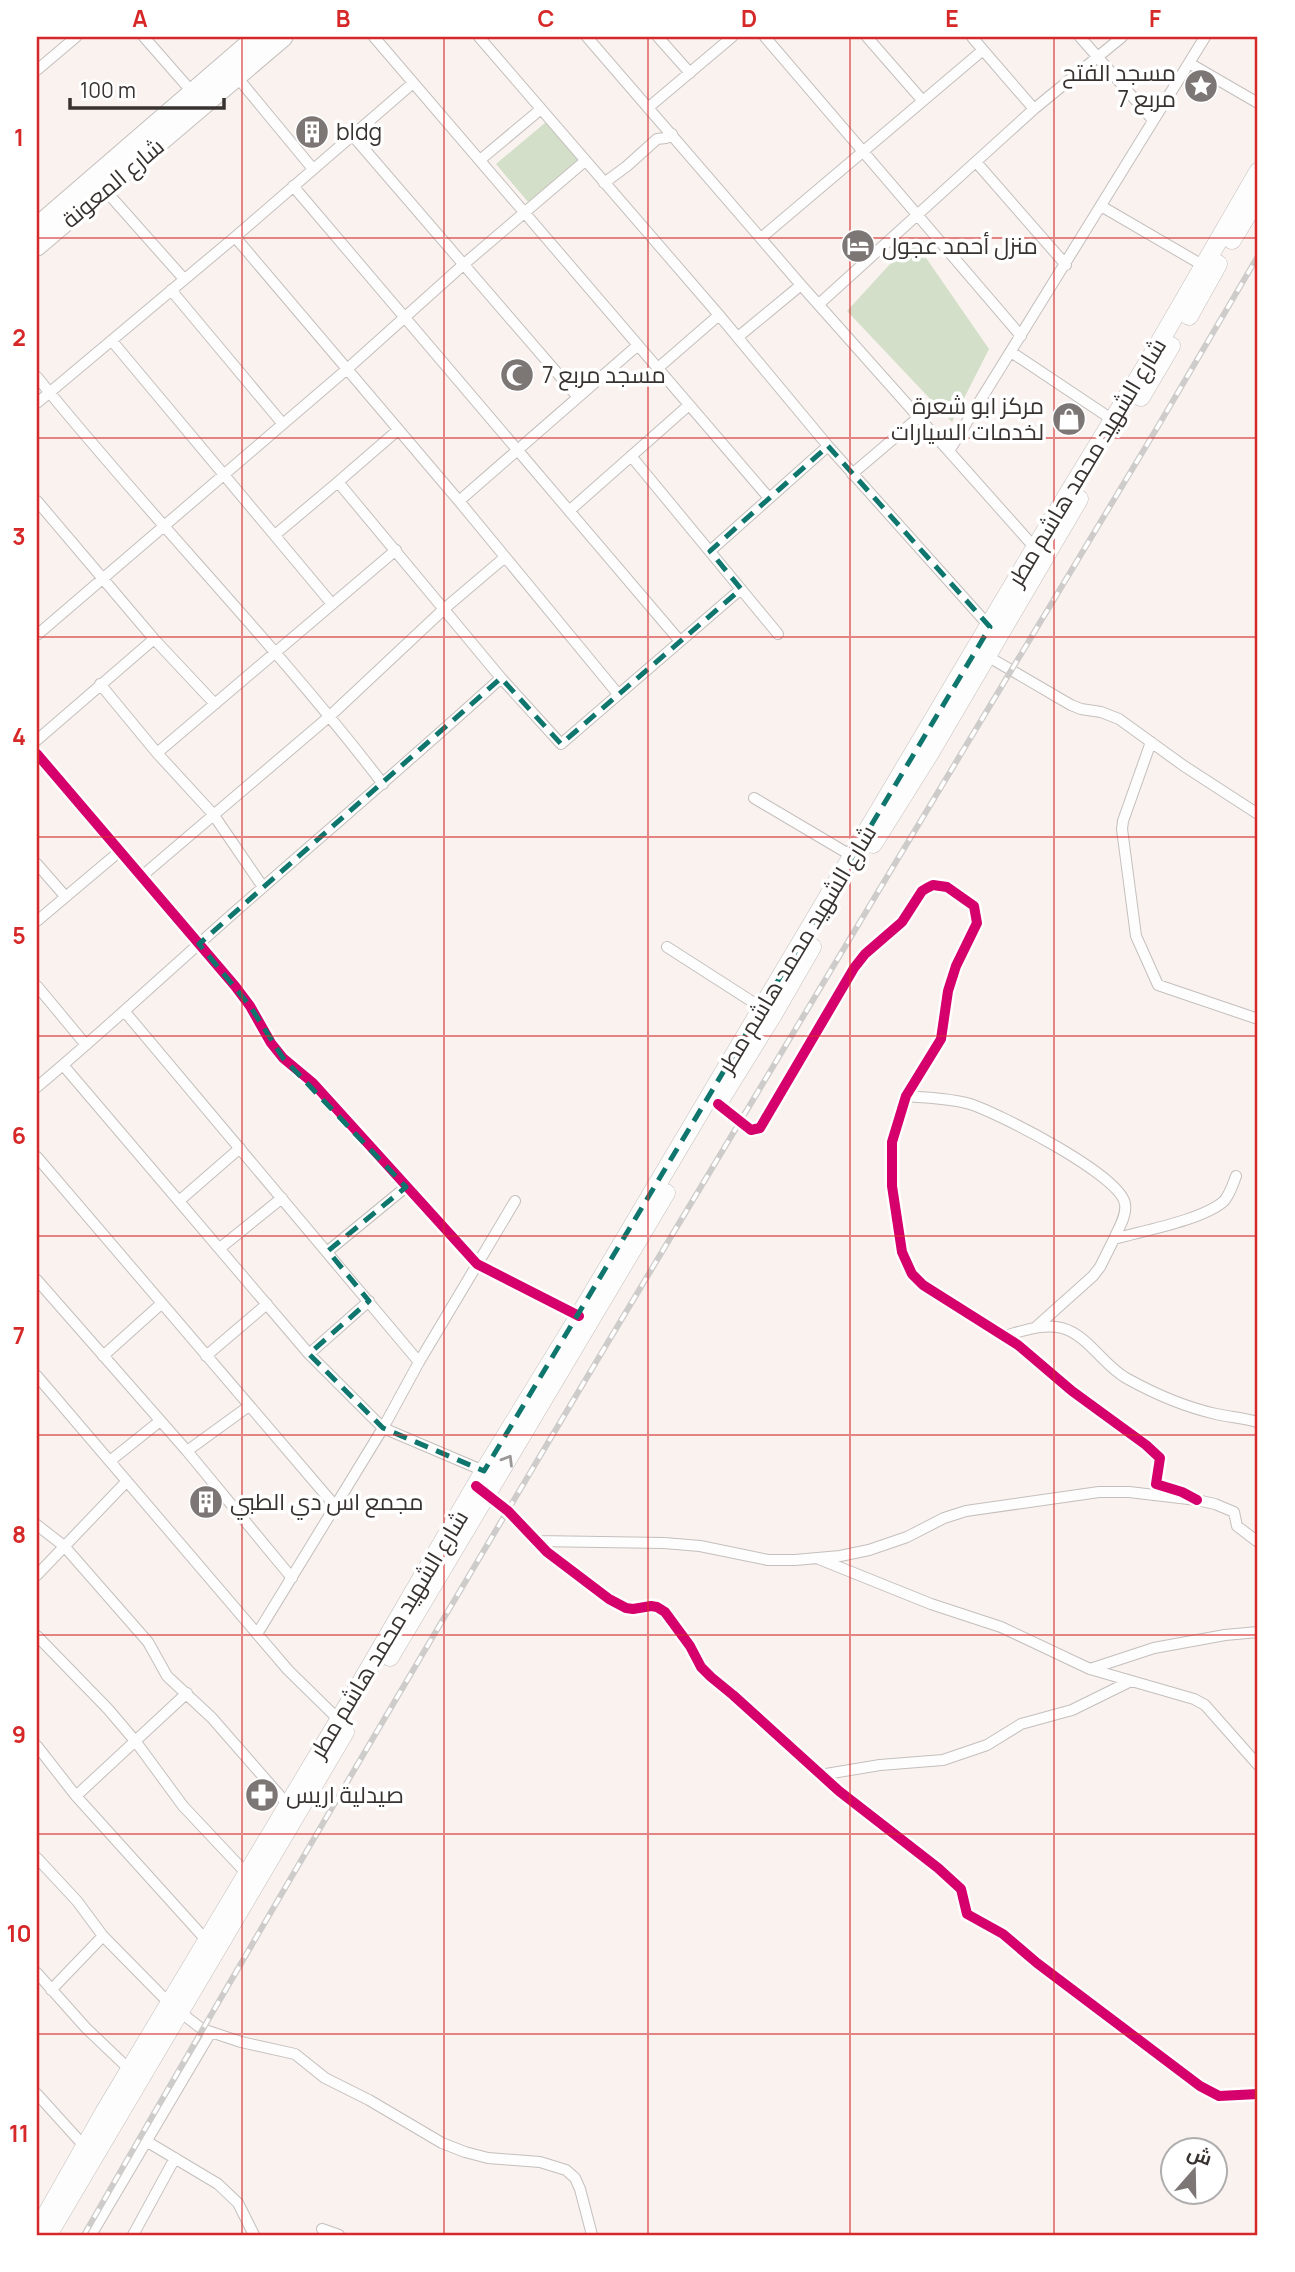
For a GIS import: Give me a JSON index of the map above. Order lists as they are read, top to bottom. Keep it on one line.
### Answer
{"streets":{"highway":["شارع المعونة"],"main road":["شارع الشهيد محمد هاشم مطر"]},"places":{"place":["مسجد الفتح مربع 7"],"building":["bldg","مجمع اس دي الطبي"],"hotel":["منزل أحمد عجول"],"mosque":["مسجد مربع 7"],"shop":["مركز ابو شعرة لخدمات السيارات"],"pharmacy":["صيدلية اريس"]},"scale_bar":"100 m","north":"top","grid":{"columns":["A","B","C","D","E","F"],"rows":["1","2","3","4","5","6","7","8","9","10","11"]}}
